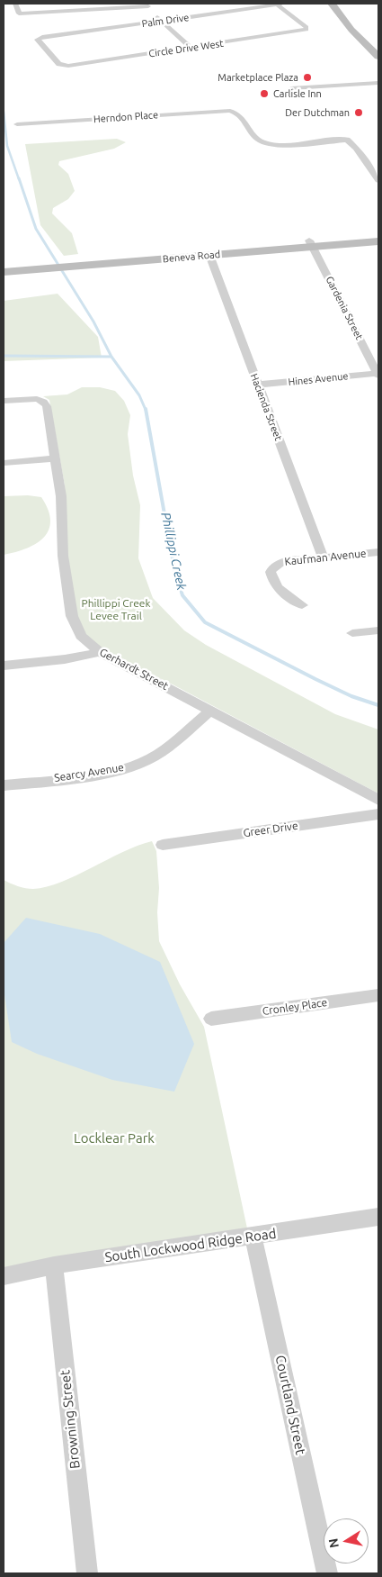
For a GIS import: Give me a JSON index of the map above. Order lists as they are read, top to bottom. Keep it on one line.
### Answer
{"streets":{"main road":["Beneva Road"],"street":["Palm Drive","Circle Drive West","Herndon Place","Gardenia Street","Hines Avenue","Hacienda Street","Kaufman Avenue","Gerhardt Street","Searcy Avenue","Greer Drive","Cronley Place","South Lockwood Ridge Road","Courtland Street","Browning Street"]},"crossings":[["Palm Drive","Circle Drive West"],["Beneva Road","Gardenia Street"],["Beneva Road","Hacienda Street"],["Gardenia Street","Hines Avenue"],["Hines Avenue","Hacienda Street"],["Hacienda Street","Kaufman Avenue"],["Gerhardt Street","Searcy Avenue"],["South Lockwood Ridge Road","Courtland Street"],["South Lockwood Ridge Road","Browning Street"]],"water":["Phillippi Creek"],"parks":["Phillippi Creek Levee Trail","Locklear Park"],"places":["Marketplace Plaza","Carlisle Inn","Der Dutchman"],"north":"left"}
